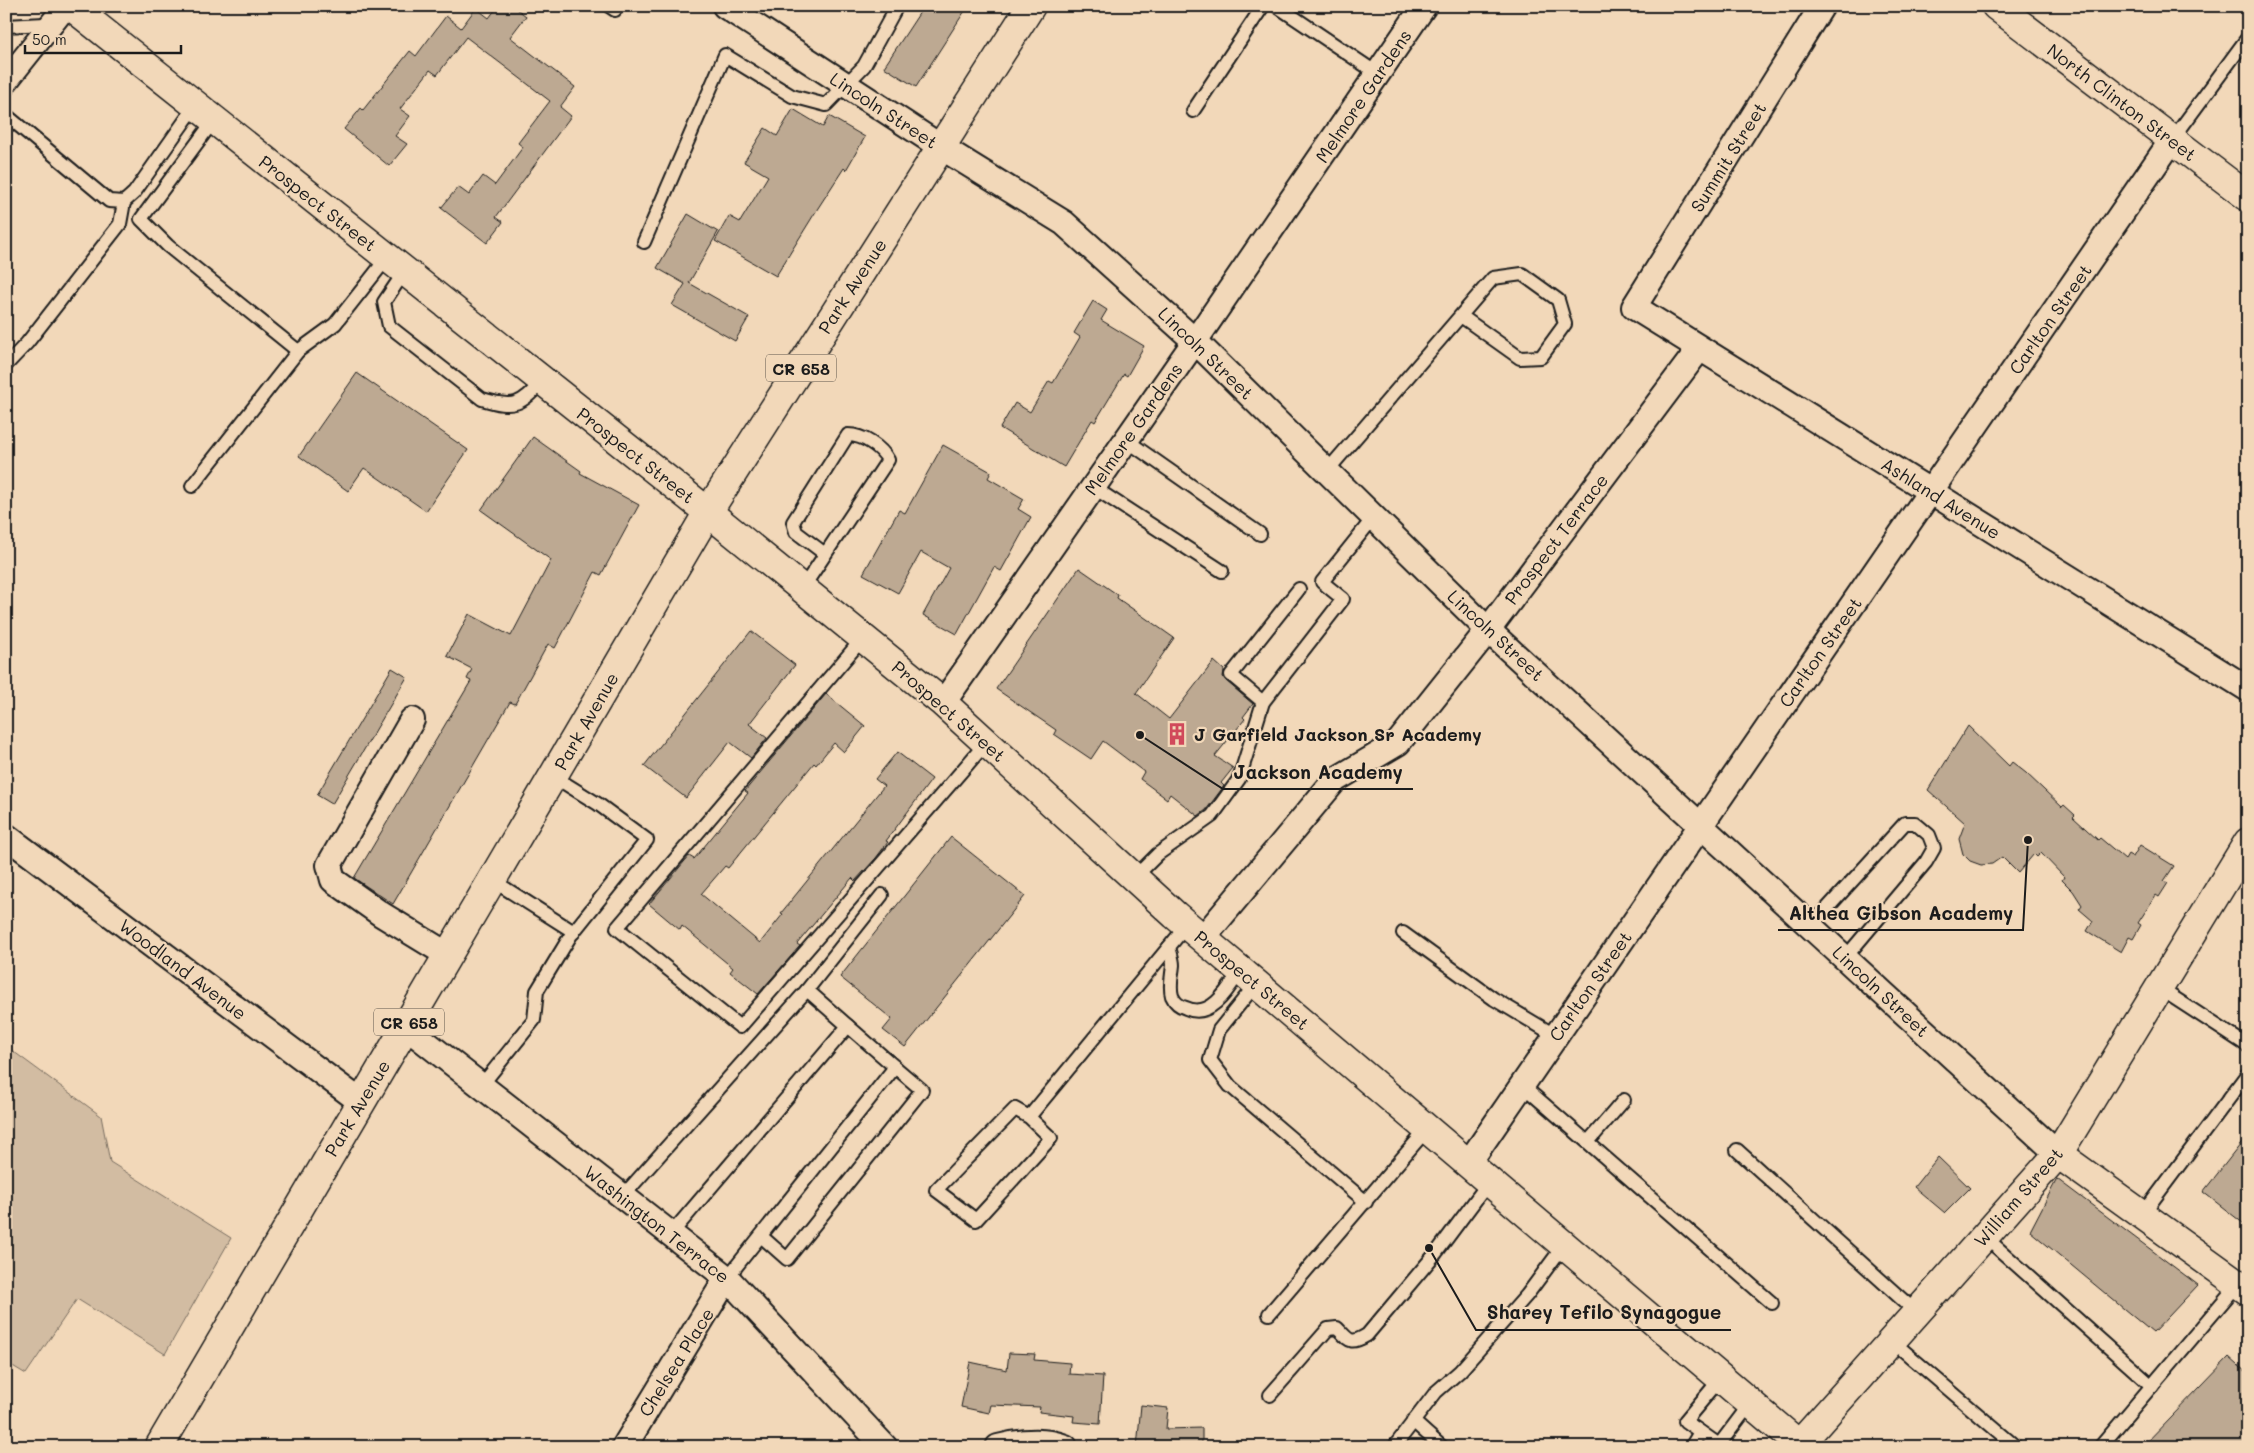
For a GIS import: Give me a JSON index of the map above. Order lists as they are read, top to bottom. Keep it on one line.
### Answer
{"streets":{"street":["Melmore Gardens","North Clinton Street","Lincoln Street","Summit Street","Prospect Street","Park Avenue","Carlton Street","CR 658","Ashland Avenue","Prospect Terrace","Woodland Avenue","William Street","Washington Terrace","Chelsea Place"]},"crossings":[["Melmore Gardens","Lincoln Street"],["Melmore Gardens","Prospect Street"],["North Clinton Street","Carlton Street"],["Lincoln Street","Park Avenue"],["Lincoln Street","Carlton Street"],["Lincoln Street","Prospect Terrace"],["Lincoln Street","William Street"],["Summit Street","Ashland Avenue"],["Prospect Street","Park Avenue"],["Prospect Street","Carlton Street"],["Prospect Street","Prospect Terrace"],["Prospect Street","William Street"],["Park Avenue","Woodland Avenue"],["Park Avenue","Washington Terrace"],["Carlton Street","Ashland Avenue"],["Ashland Avenue","Prospect Terrace"],["Washington Terrace","Chelsea Place"]],"places":{"building":["J Garfield Jackson Sr Academy"],"other":["Jackson Academy","Althea Gibson Academy","Sharey Tefilo Synagogue"]},"scale_bar":"50 m"}
